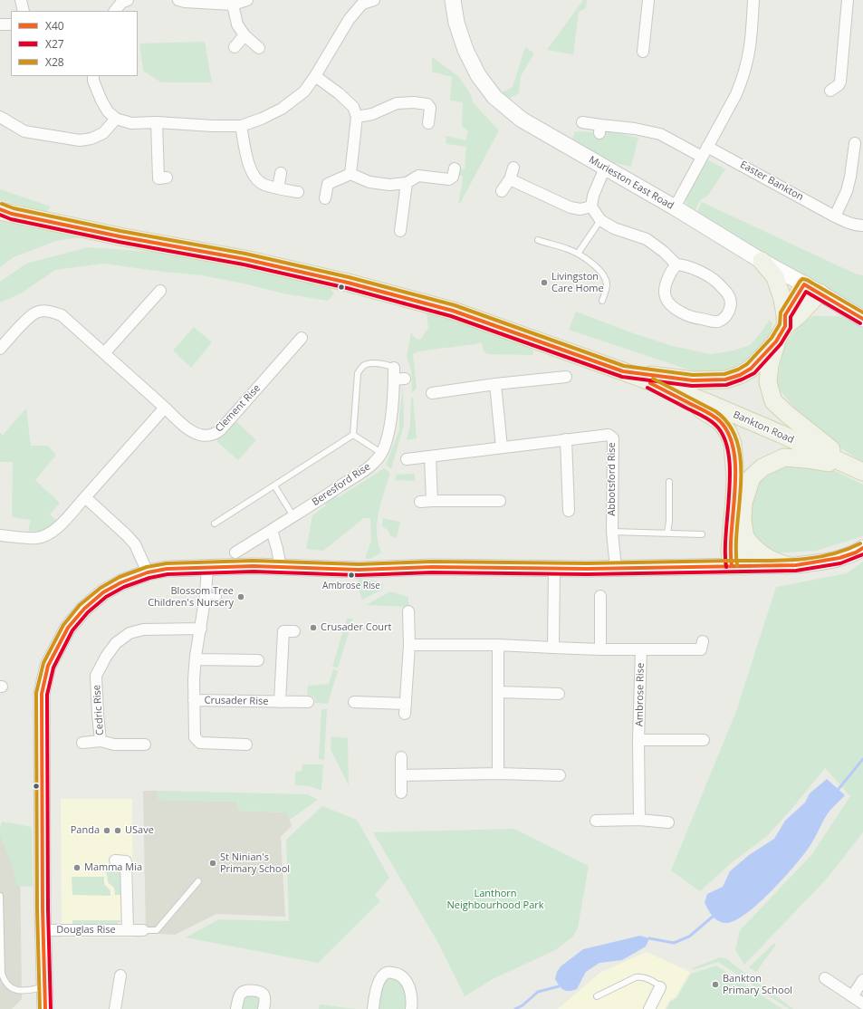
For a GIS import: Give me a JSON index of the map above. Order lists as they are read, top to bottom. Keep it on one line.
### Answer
{"streets":{"main road":["Bankton Road"],"street":["Easter Bankton","Murieston East Road","Clement Rise","Abbotsford Rise","Beresford Rise","Ambrose Rise","Crusader Rise","Cedric Rise","Douglas Rise"]},"parks":["Lanthorn Neighbourhood Park"],"places":["Livingston Care Home","Ambrose Rise","Blossom Tree Children's Nursery","Crusader Court","Panda","USave","St Ninian's Primary School","Mamma Mia","Bankton Primary School"],"lines":["transit line X28","transit line X40","transit line X27"],"legend":["X40","X27","X28"]}
